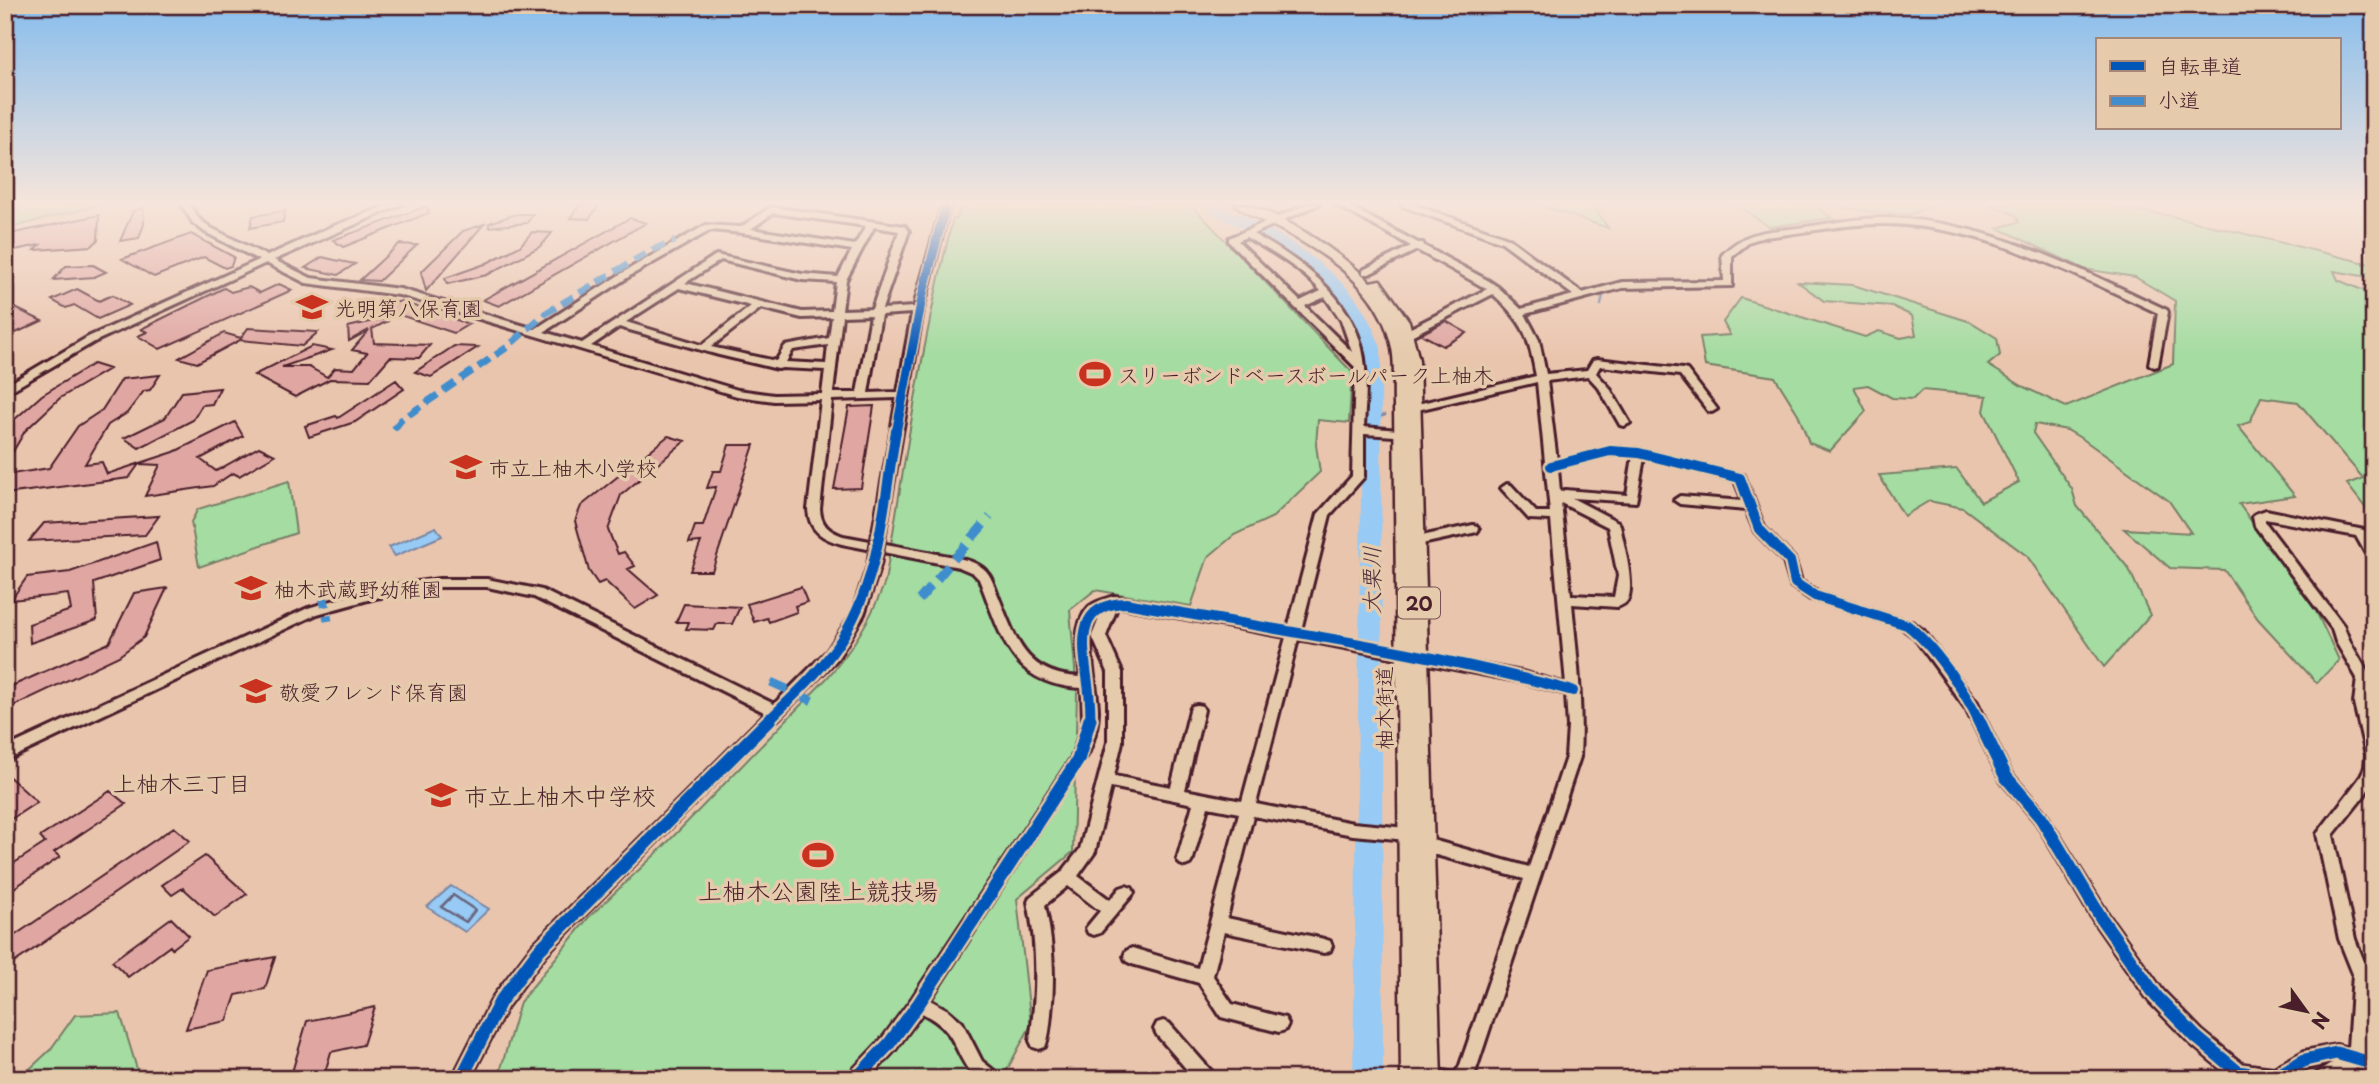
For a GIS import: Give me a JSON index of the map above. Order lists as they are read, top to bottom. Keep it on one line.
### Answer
{"streets":{"main road":["20","柚木街道"]},"districts":["上柚木三丁目"],"water":["大栗川"],"places":{"school or university":["光明第八保育園","市立上柚木小学校","柚木武蔵野幼稚園","敬愛フレンド保育園","市立上柚木中学校"],"sports":["スリーボンドベースボールパーク上柚木","上柚木公園陸上競技場"]},"legend":["自転車道","小道"],"north":"bottom right"}
